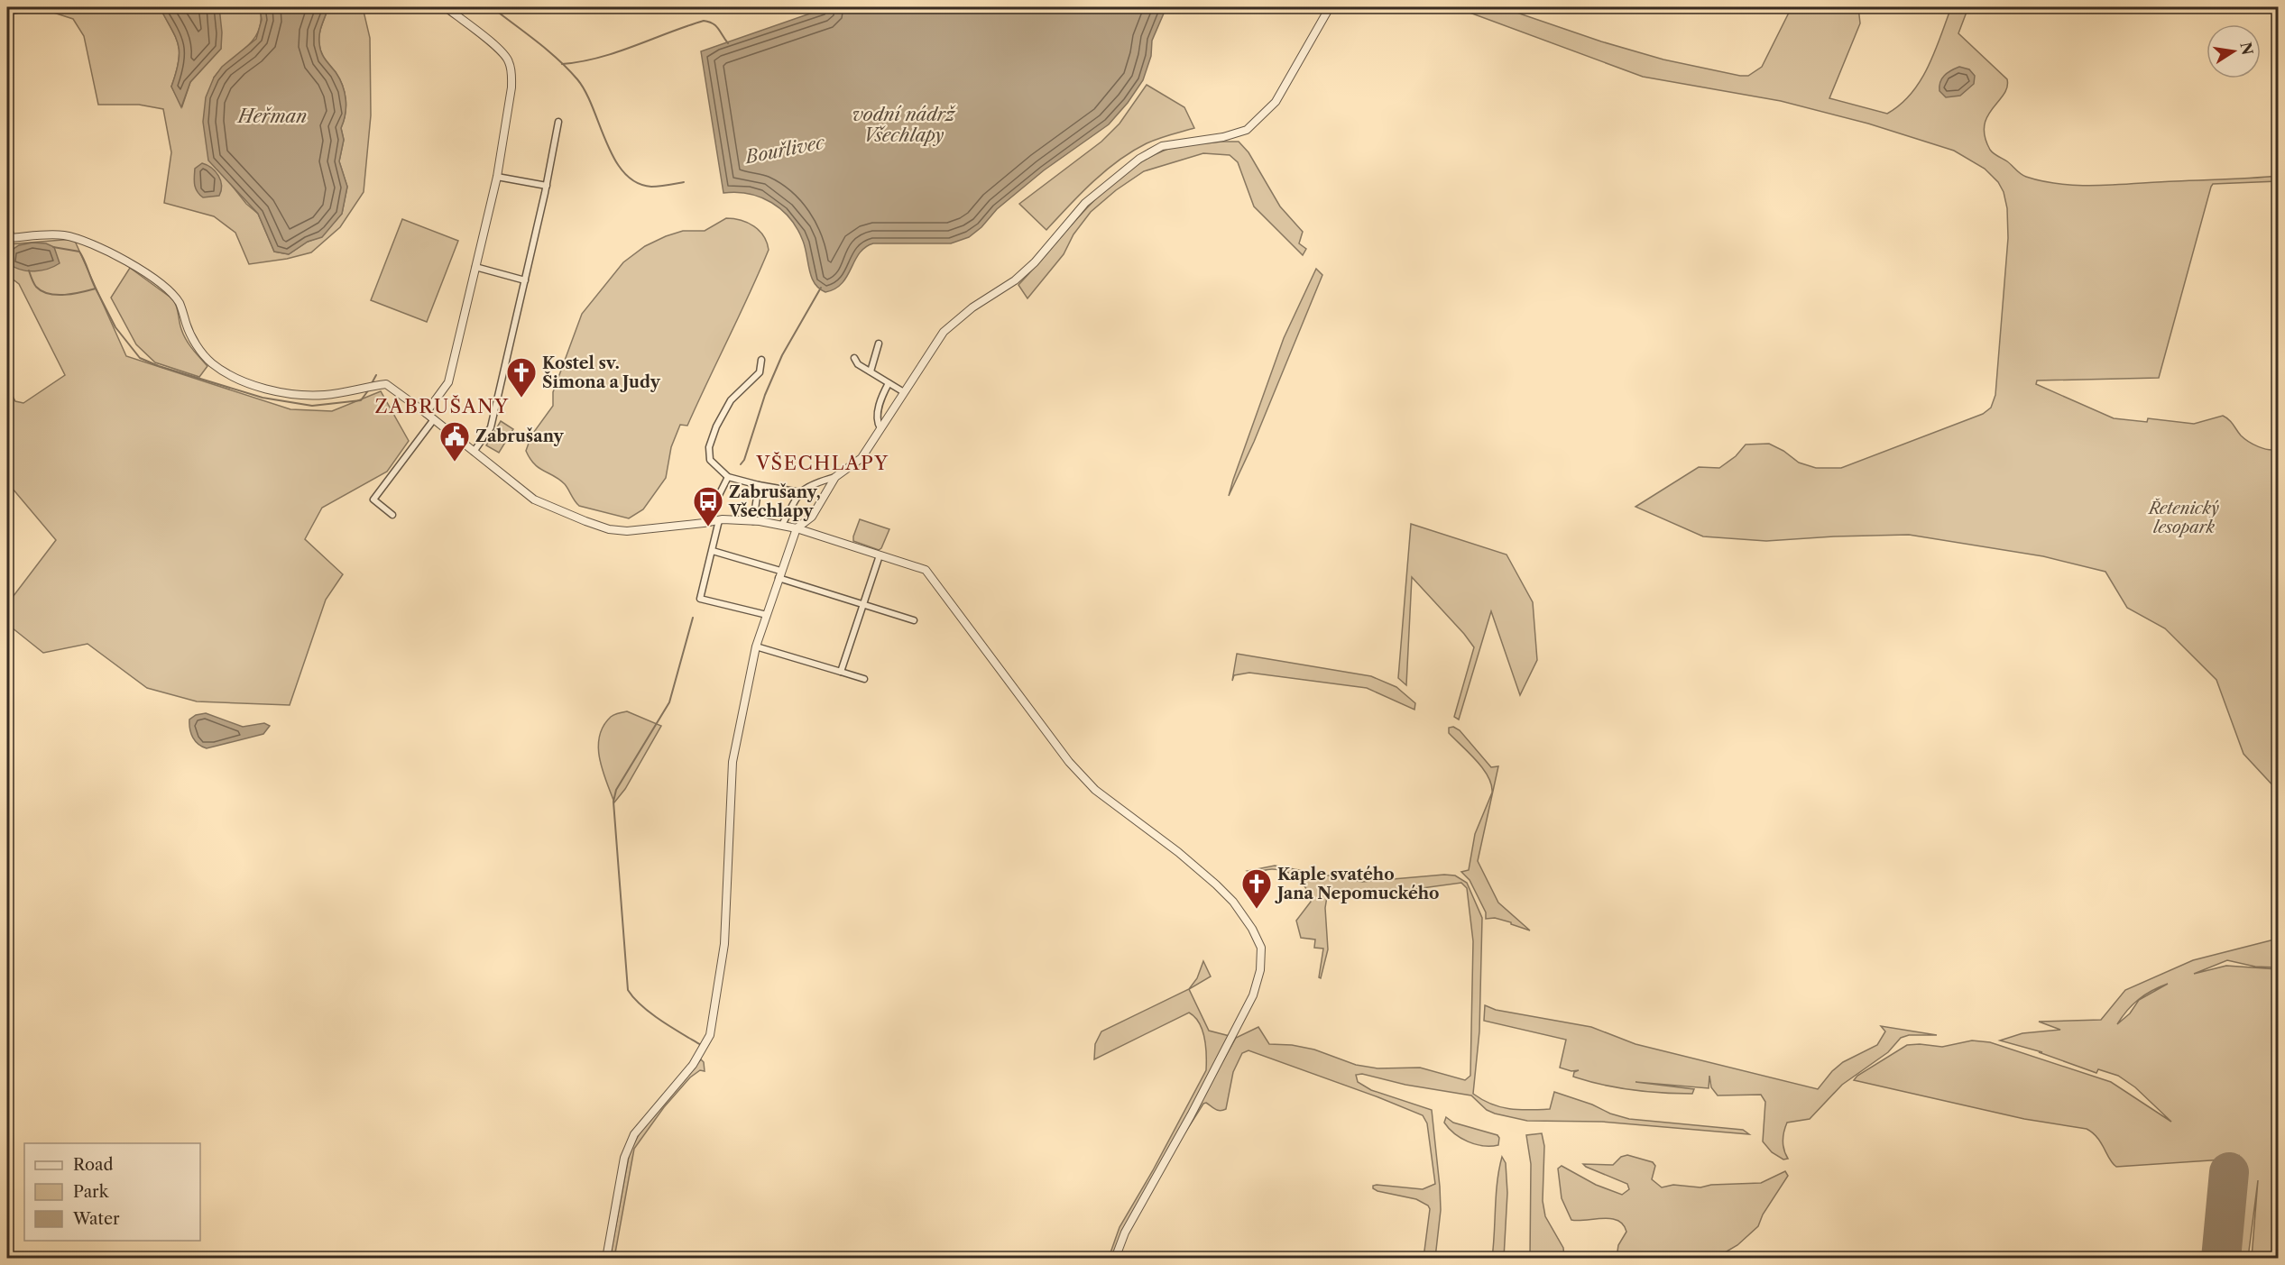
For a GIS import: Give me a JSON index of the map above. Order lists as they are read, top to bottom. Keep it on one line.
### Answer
{"districts":["ZABRUŠANY","VŠECHLAPY"],"water":["vodní nádrž Všechlapy","Heřman","Bouřlivec"],"parks":["Řetenický lesopark"],"places":{"church":["Kostel sv. Šimona a Judy","Kaple svatého Jana Nepomuckého"],"public building":["Zabrušany"],"bus stop":["Zabrušany, Všechlapy"]},"legend":["Road","Park","Water"],"north":"right"}
